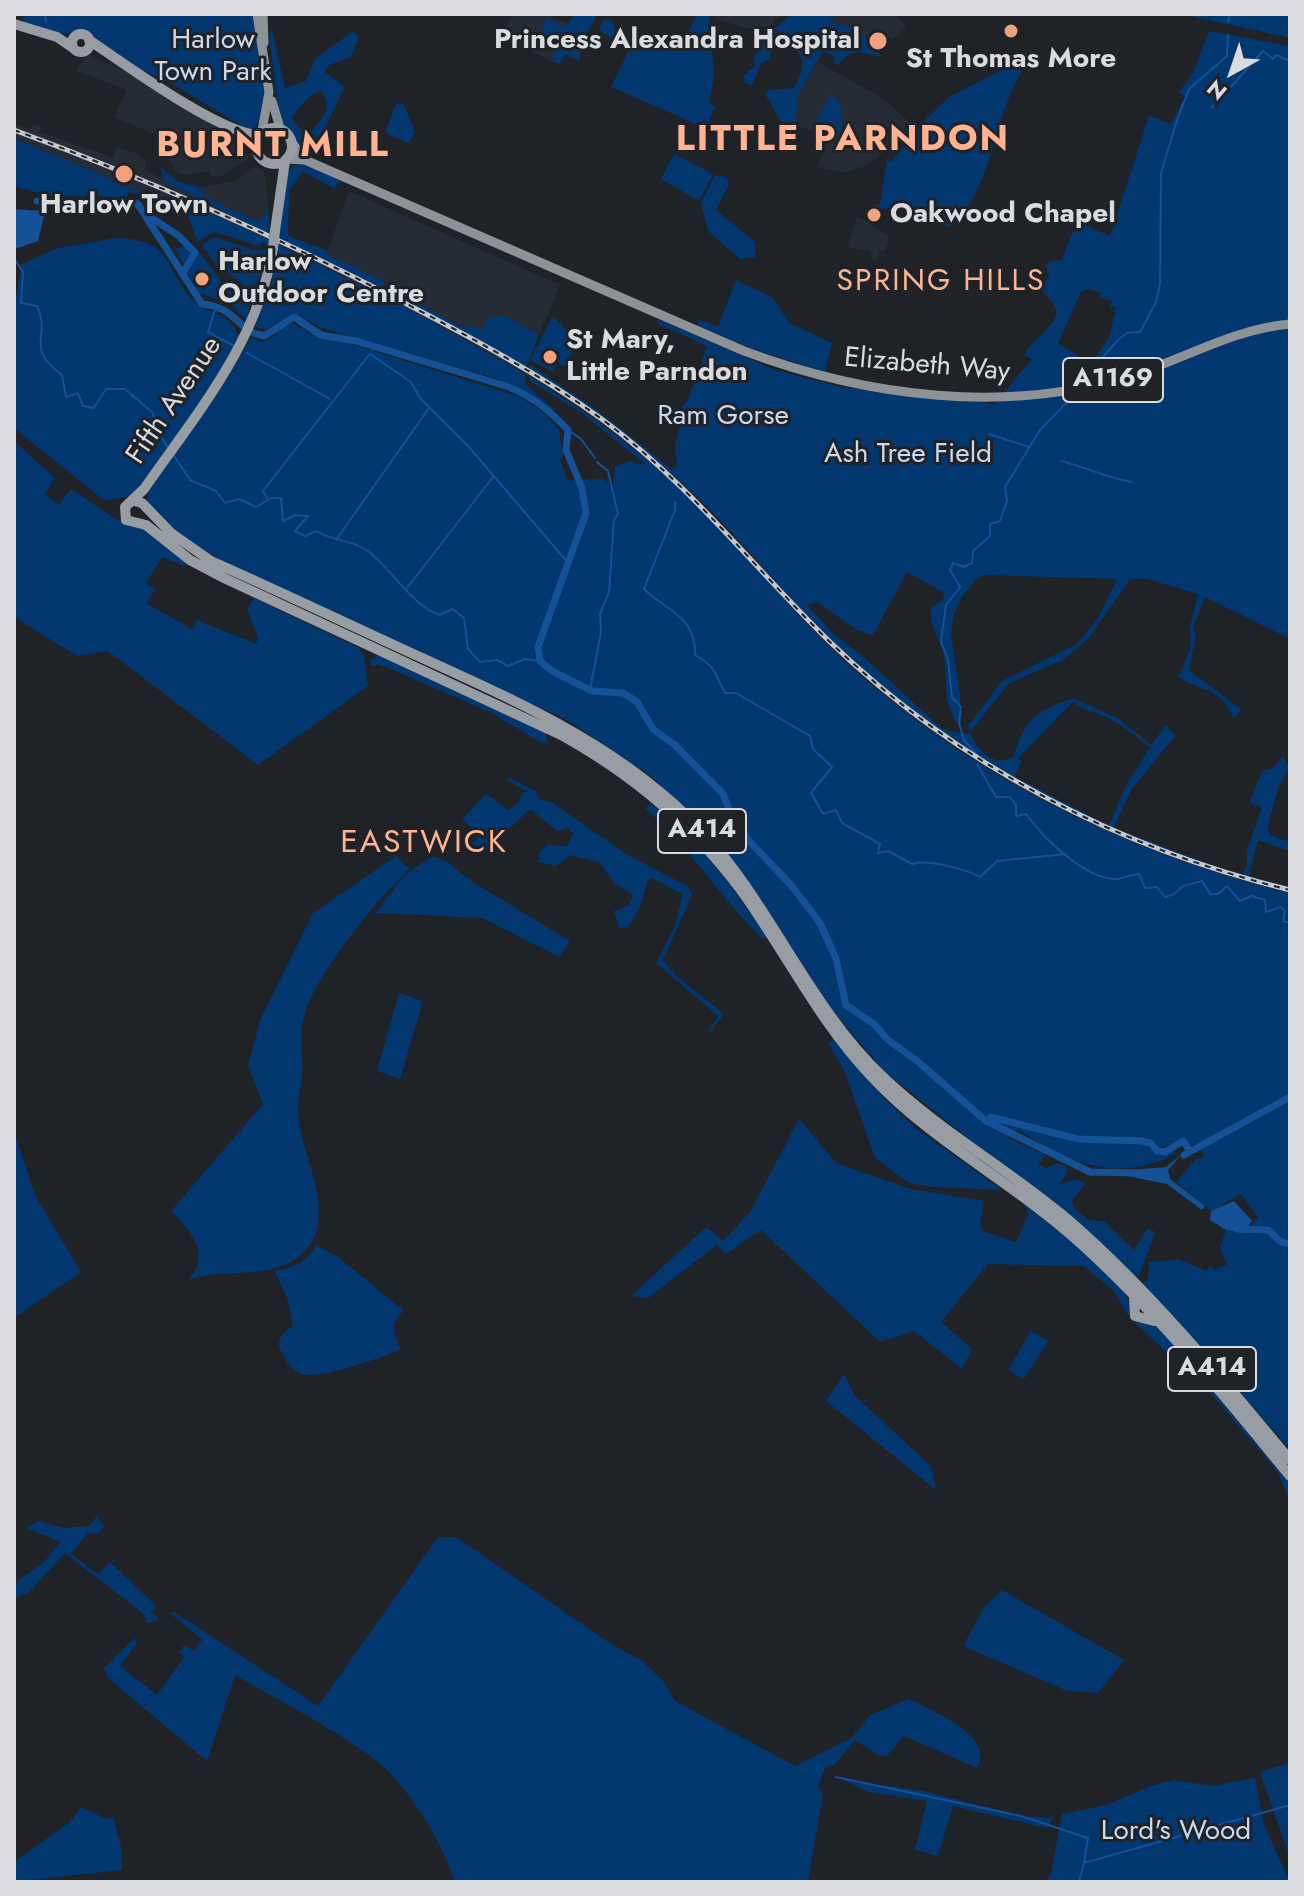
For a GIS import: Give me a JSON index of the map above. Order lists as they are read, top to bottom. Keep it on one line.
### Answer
{"streets":{"highway":["Fifth Avenue","A414"],"main road":["Elizabeth Way","A1169"]},"crossings":[["Elizabeth Way","Fifth Avenue"],["Fifth Avenue","A414"]],"districts":["LITTLE PARNDON","BURNT MILL","SPRING HILLS","EASTWICK"],"parks":["Harlow Town Park","Ram Gorse","Ash Tree Field","Lord's Wood"],"places":["St Thomas More","Princess Alexandra Hospital","Harlow Town","Oakwood Chapel","Harlow Outdoor Centre","St Mary, Little Parndon"],"north":"bottom left"}
